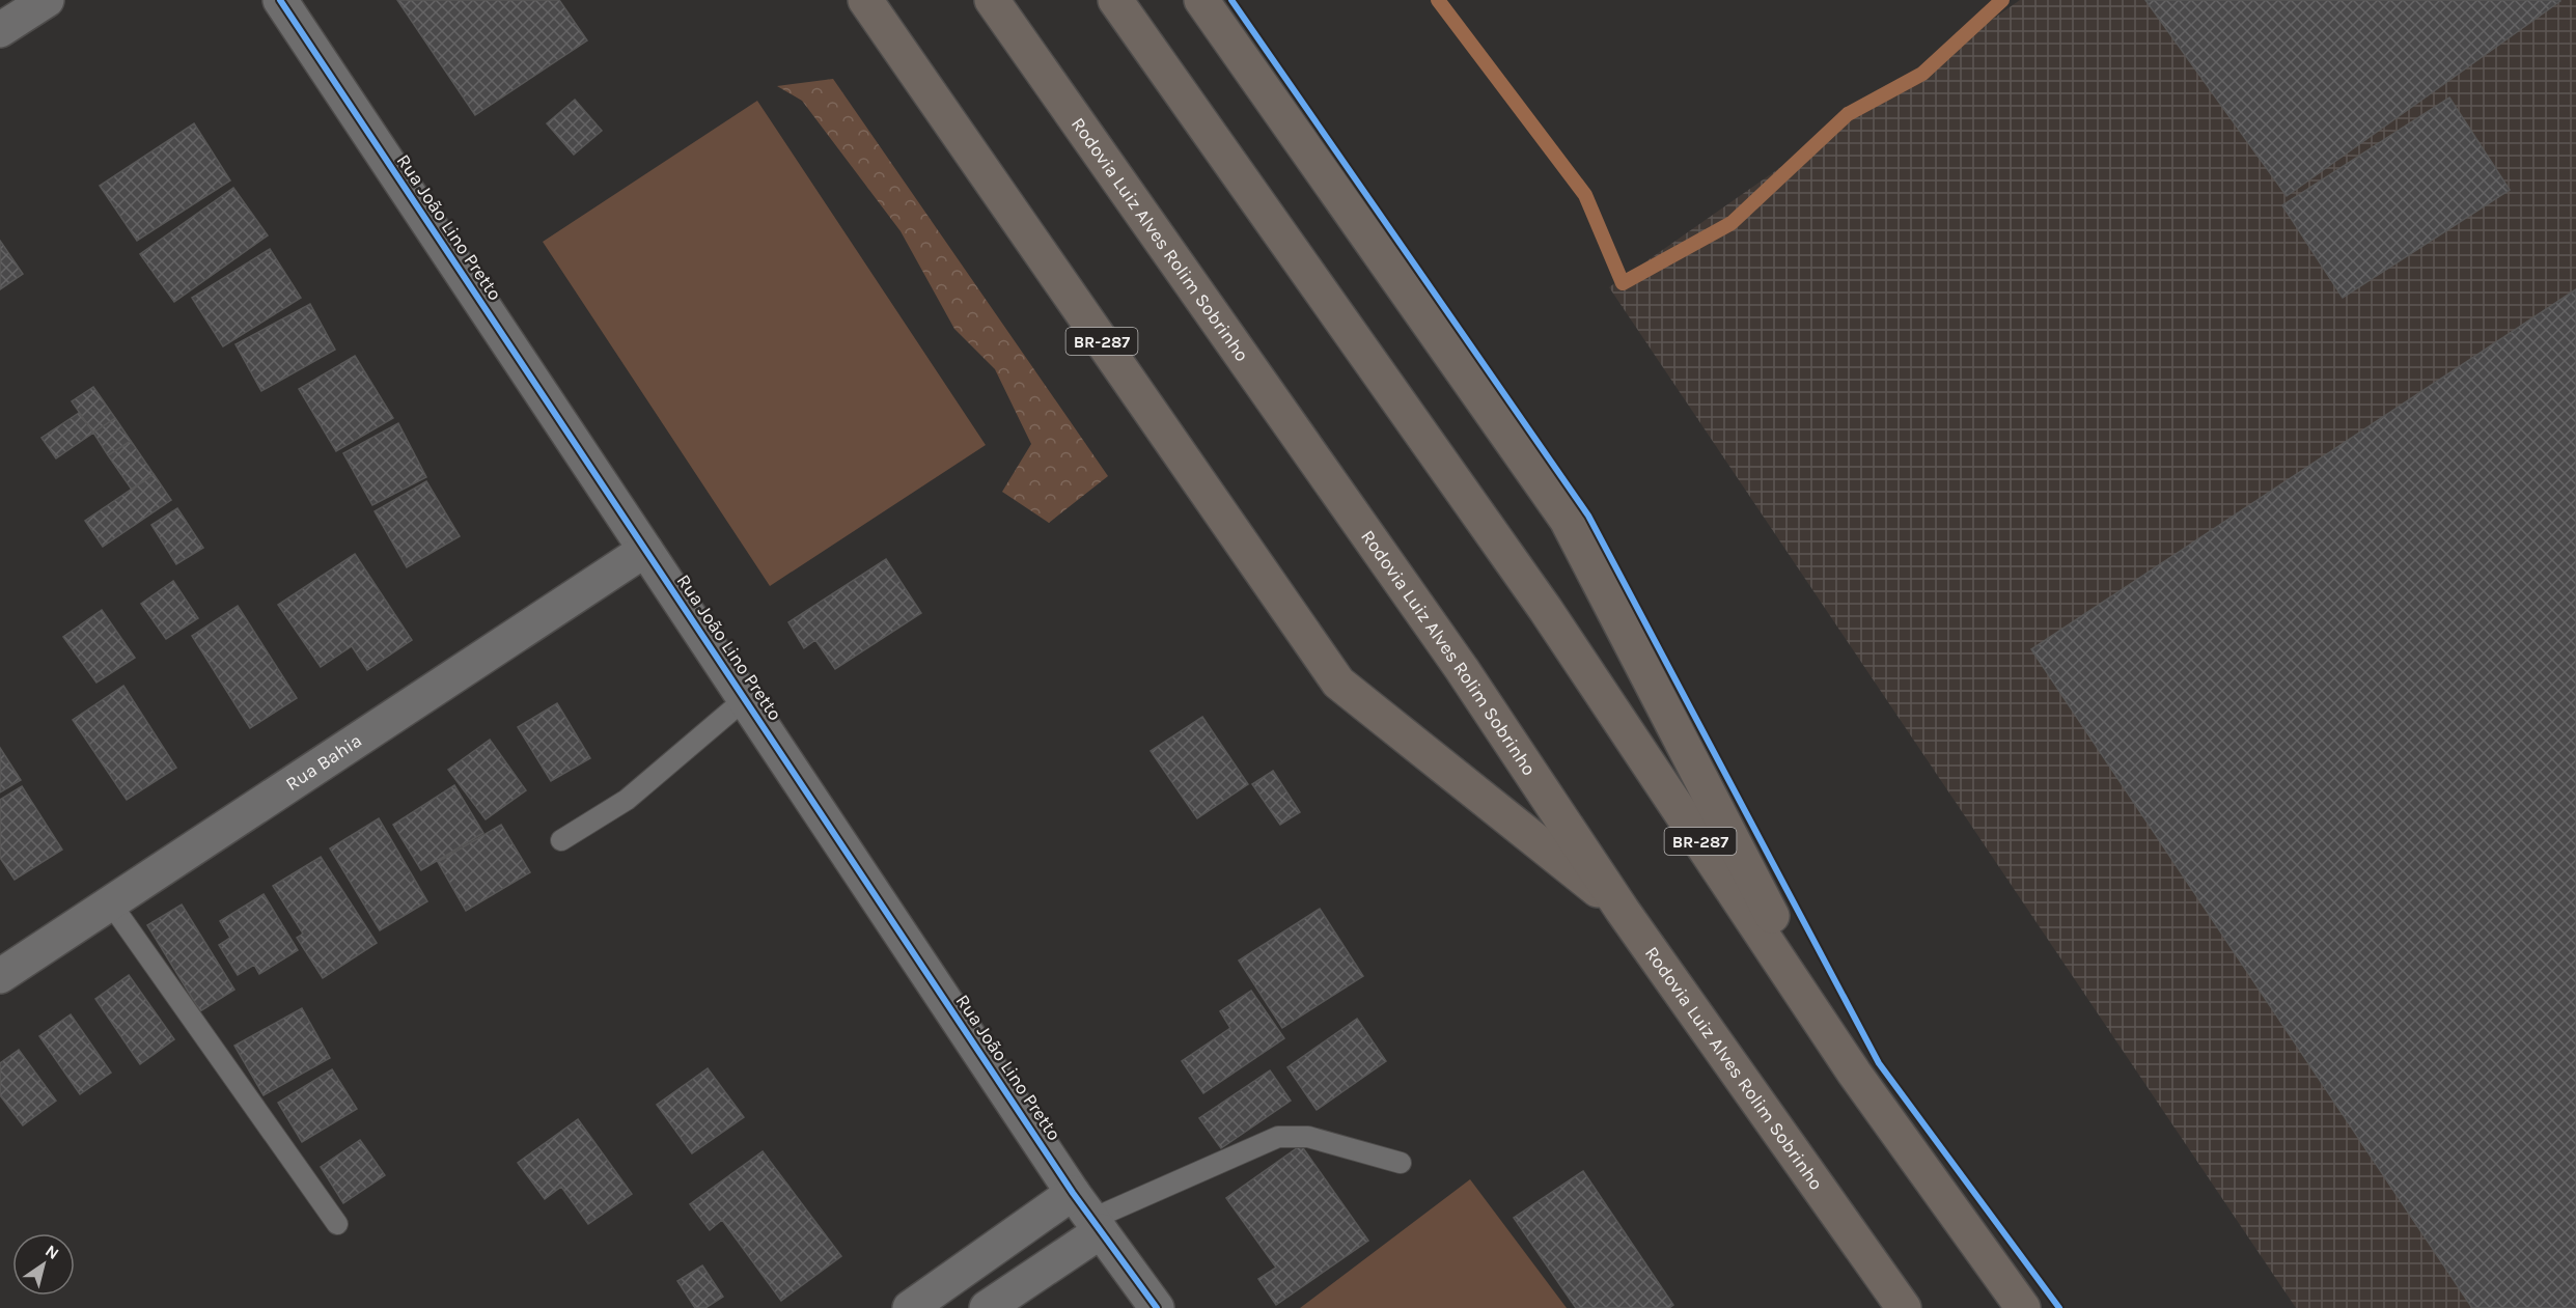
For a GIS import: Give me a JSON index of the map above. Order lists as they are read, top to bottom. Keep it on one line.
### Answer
{"streets":{"highway":["Rodovia Luiz Alves Rolim Sobrinho","BR-287"],"street":["Rua João Lino Pretto","Rua Bahia"]},"crossings":[["Rua João Lino Pretto","Rua Bahia"],["Rodovia Luiz Alves Rolim Sobrinho","BR-287"]],"north":"top right"}
